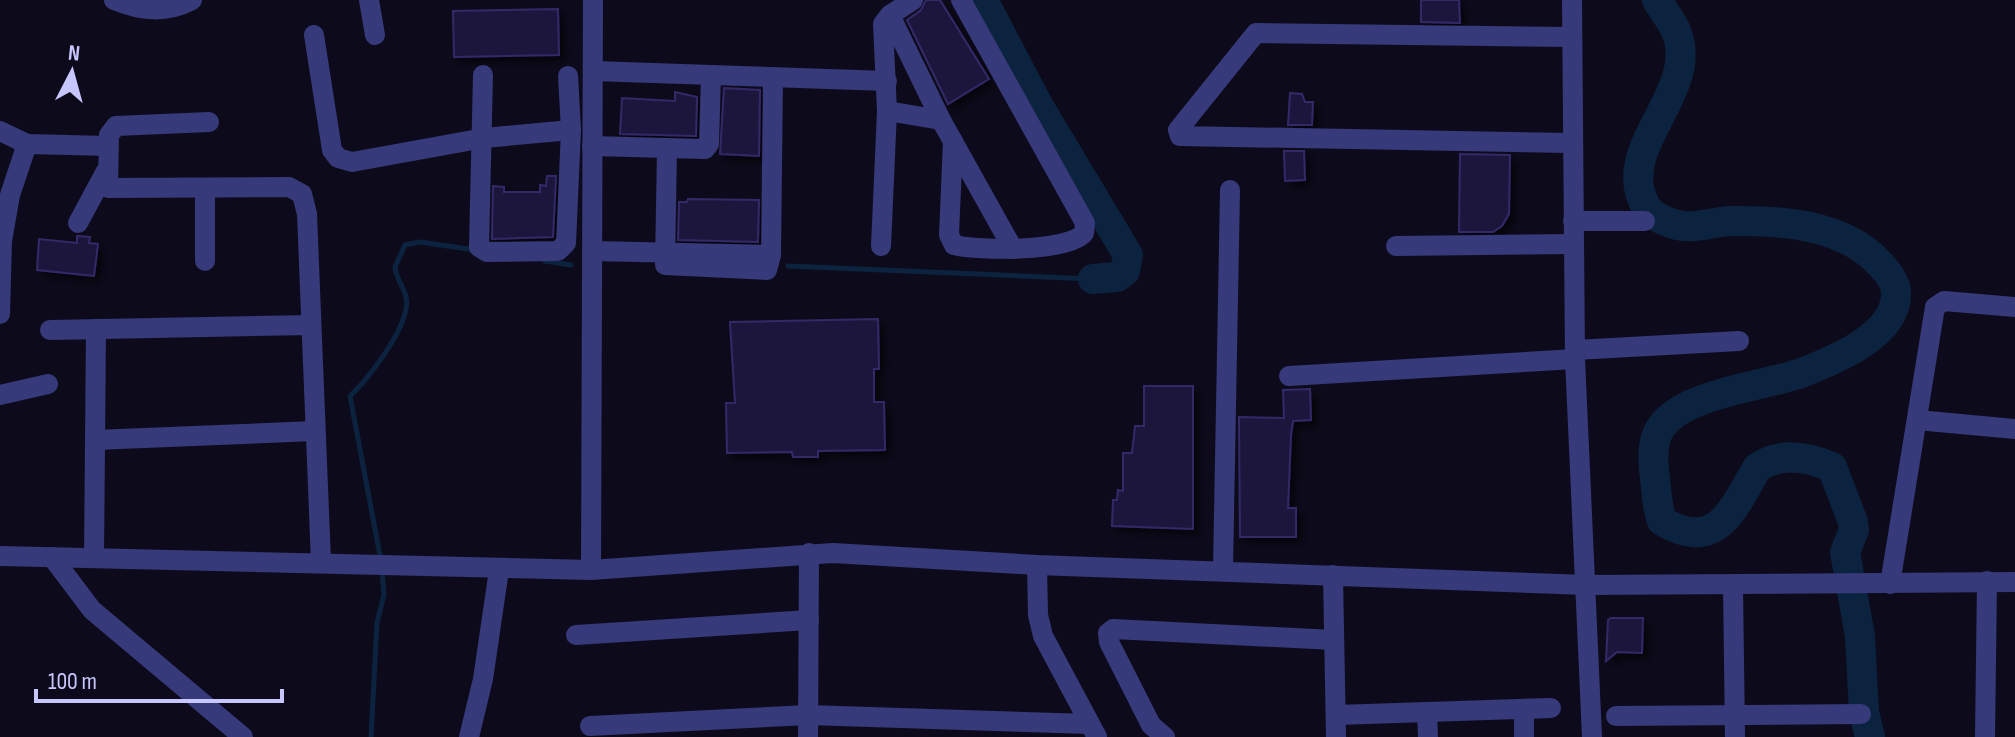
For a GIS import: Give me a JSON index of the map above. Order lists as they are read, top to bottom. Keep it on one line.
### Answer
{"scale_bar":"100 m","north":"top"}
